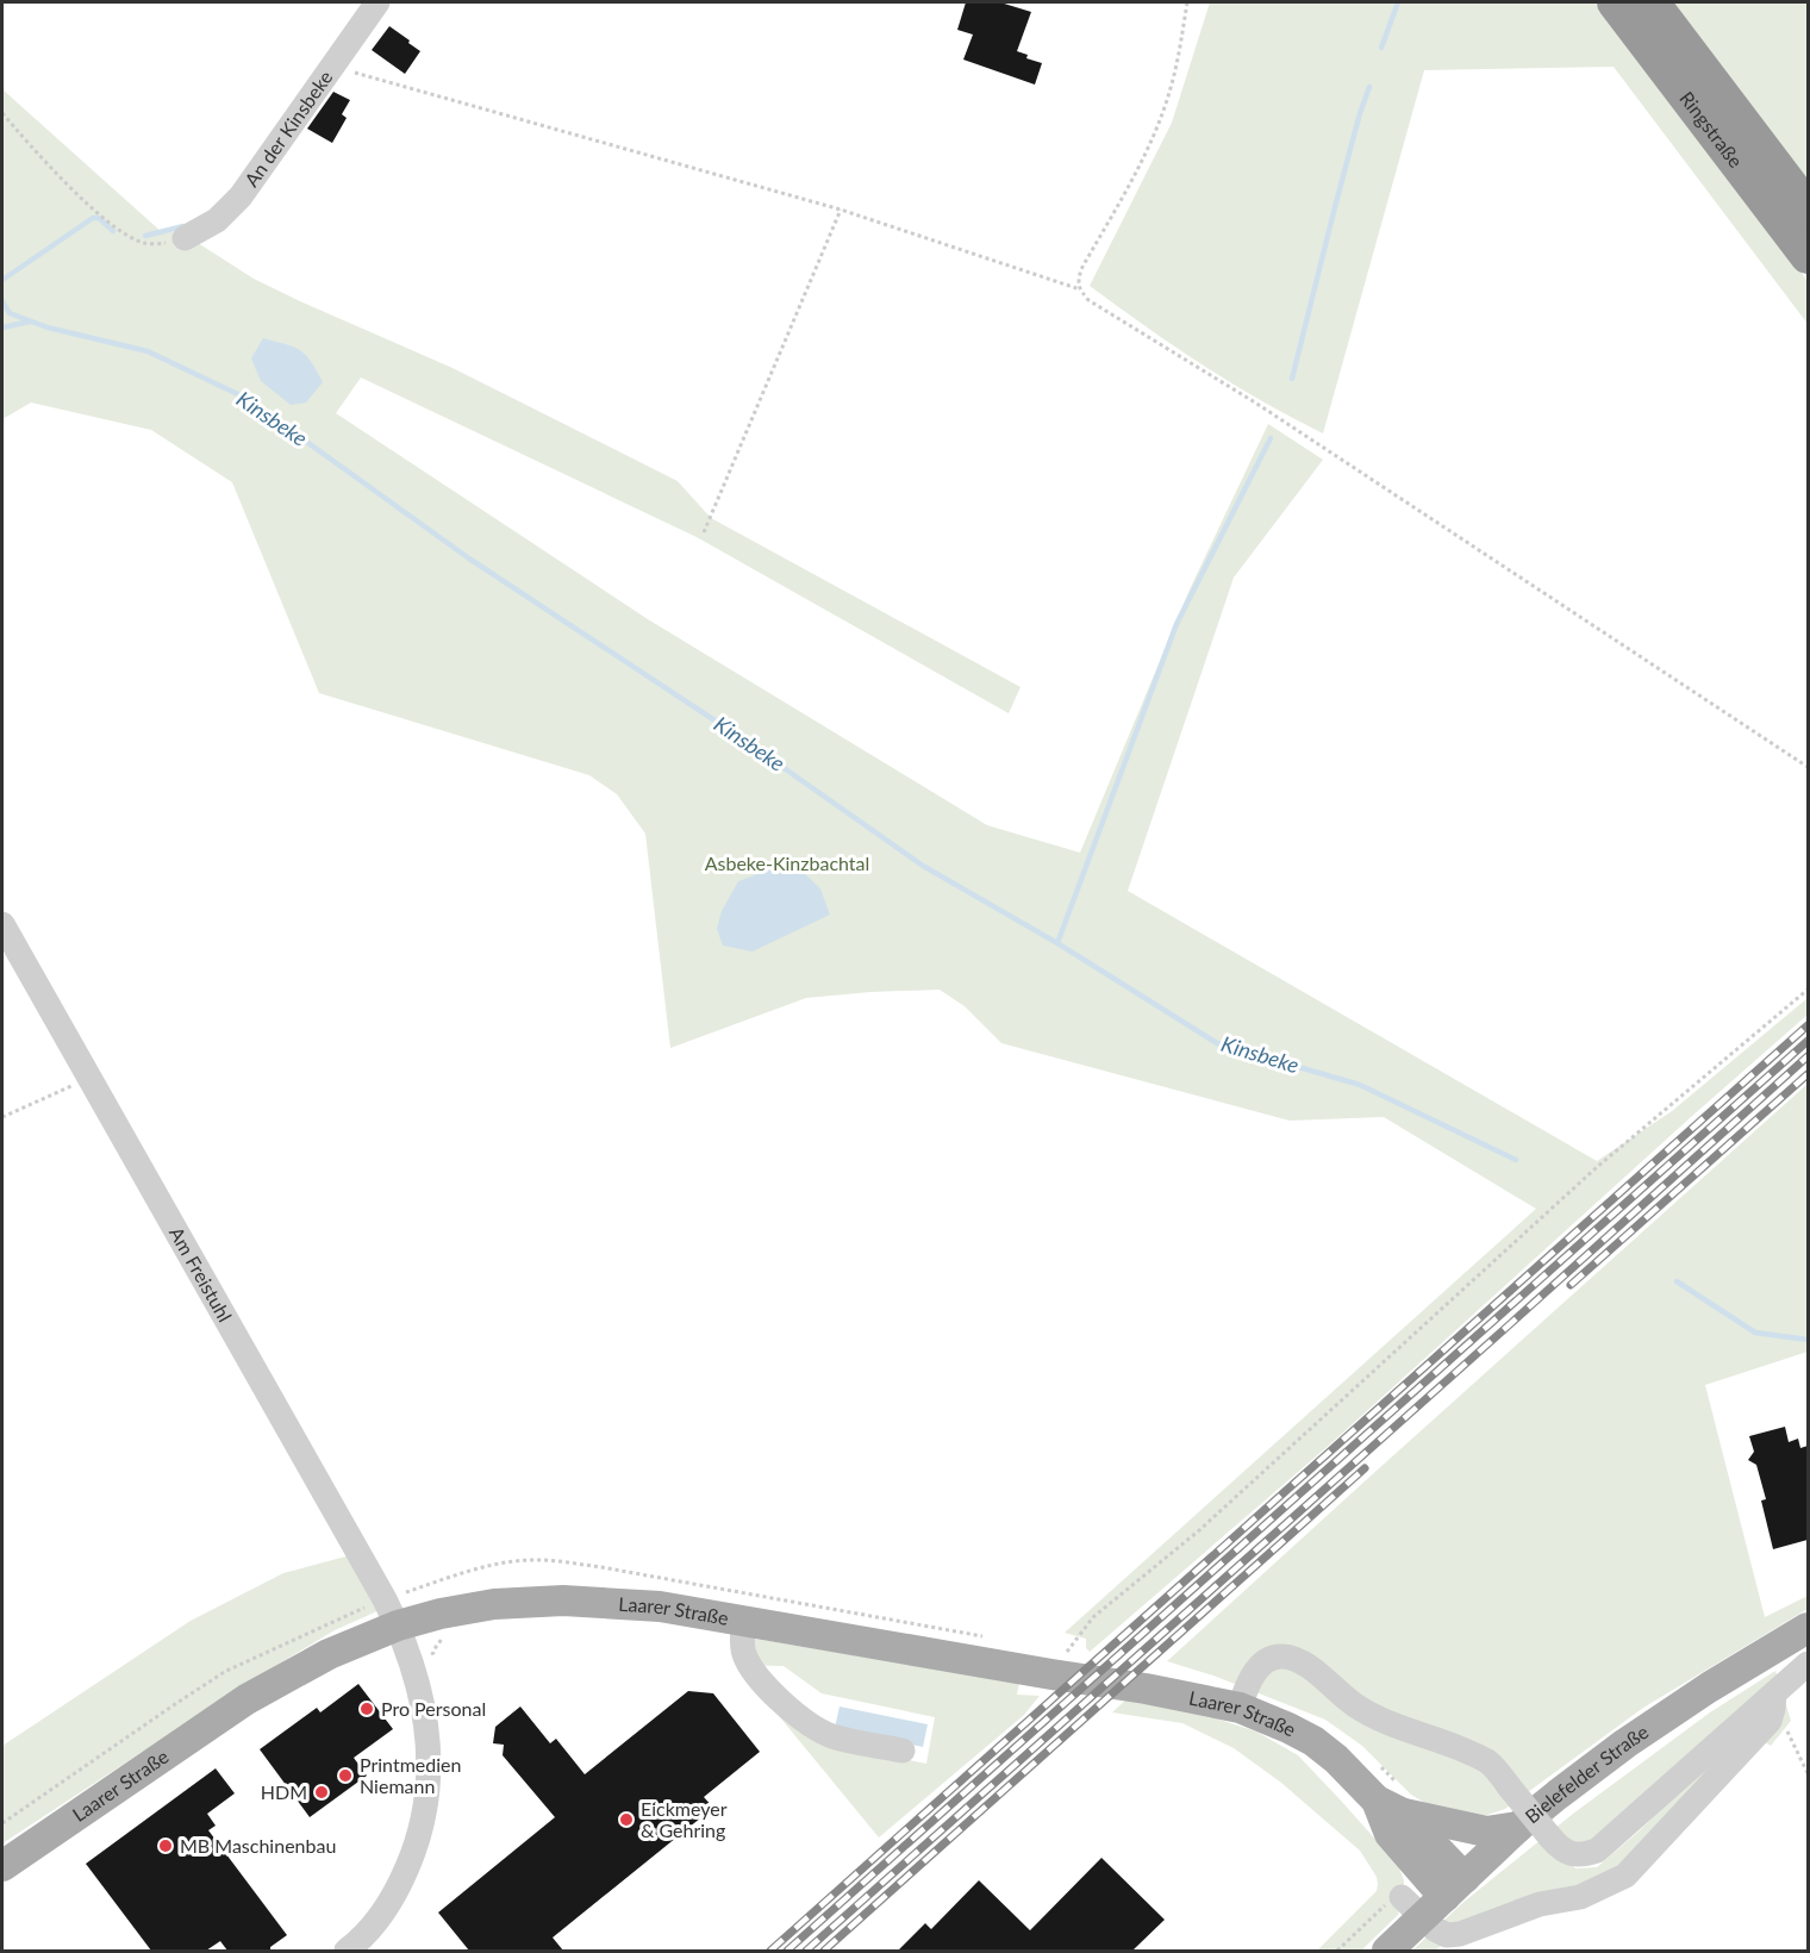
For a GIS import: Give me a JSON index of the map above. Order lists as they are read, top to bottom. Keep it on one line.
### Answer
{"streets":{"highway":["Ringstraße"],"main road":["Laarer Straße","Bielefelder Straße"],"street":["An der Kinsbeke","Am Freistuhl"]},"crossings":[["Am Freistuhl","Laarer Straße"],["Laarer Straße","Bielefelder Straße"]],"water":["Kinsbeke"],"parks":["Asbeke-Kinzbachtal"],"places":["Pro Personal","Printmedien Niemann","HDM","Eickmeyer & Gehring","MB Maschinenbau"]}
